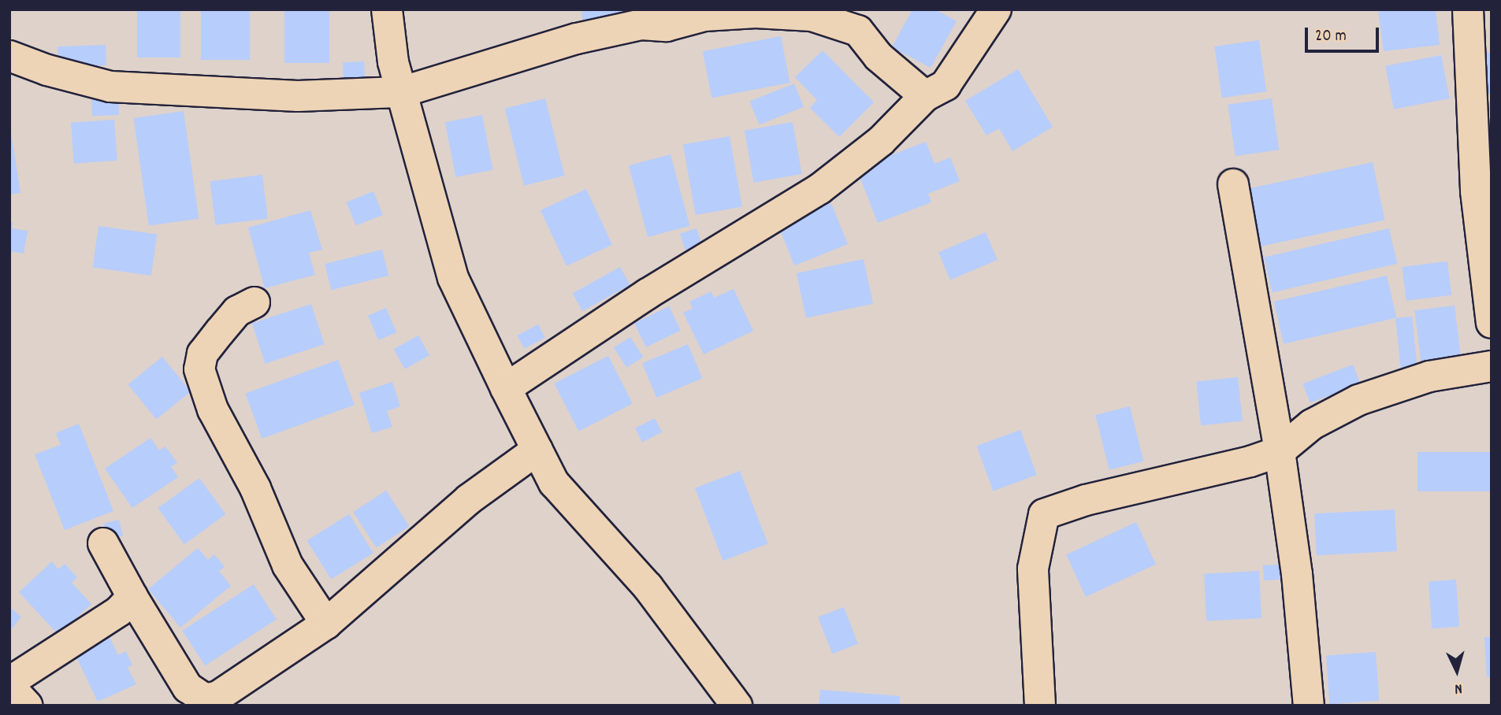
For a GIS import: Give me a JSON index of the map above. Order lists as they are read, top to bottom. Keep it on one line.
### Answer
{"scale_bar":"20 m","north":"bottom"}
